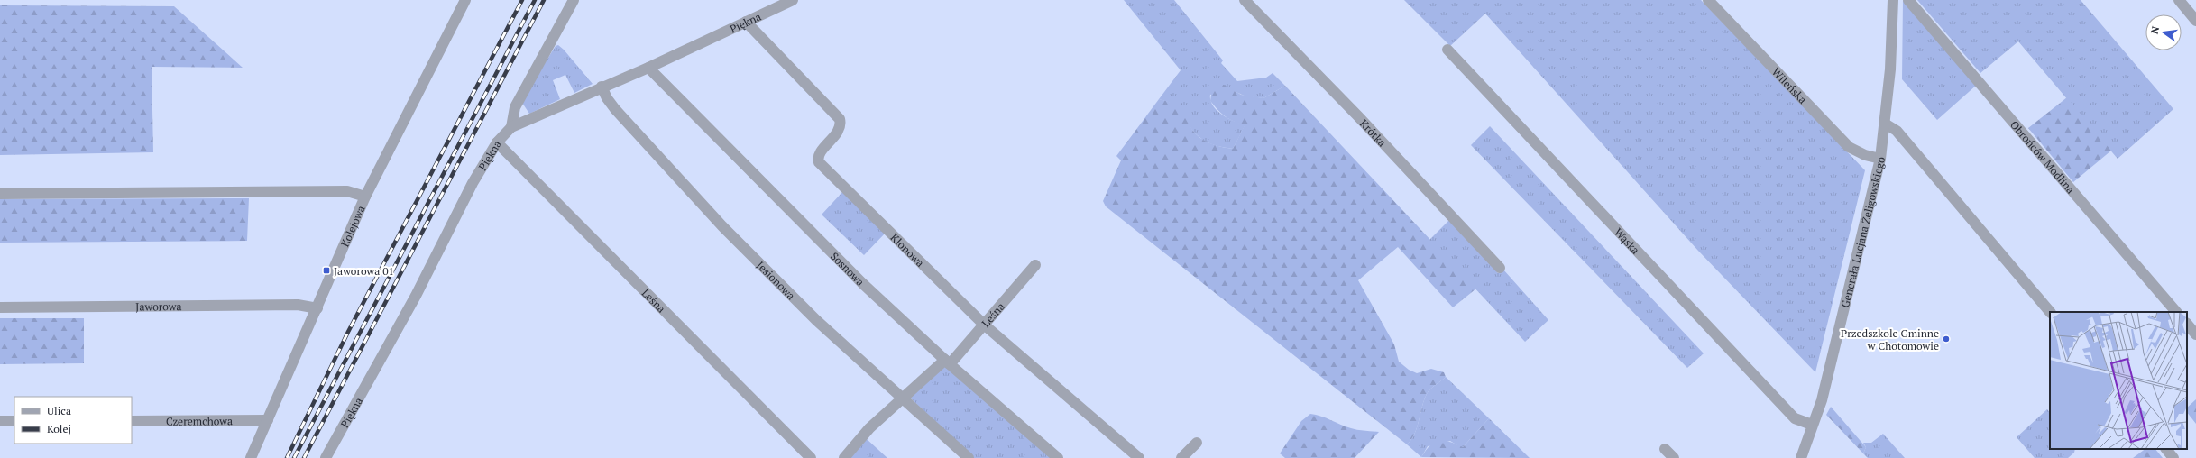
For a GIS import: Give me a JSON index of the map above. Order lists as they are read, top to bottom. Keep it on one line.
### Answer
{"streets":{"street":["Piękna","Wileńska","Krótka","Obrońców Modlina","Kolejowa","Generała Lucjana Żeligowskiego","Wąska","Klonowa","Sosnowa","Jesionowa","Leśna","Jaworowa","Czeremchowa"]},"crossings":[["Piękna","Klonowa"],["Piękna","Sosnowa"],["Piękna","Jesionowa"],["Piękna","Leśna"],["Wileńska","Generała Lucjana Żeligowskiego"],["Kolejowa","Jaworowa"],["Kolejowa","Czeremchowa"],["Generała Lucjana Żeligowskiego","Wąska"],["Klonowa","Leśna"],["Sosnowa","Leśna"],["Jesionowa","Leśna"]],"places":{"transit":["Jaworowa 01"],"other":["Przedszkole Gminne w Chotomowie"]},"legend":["Ulica","Kolej"],"north":"left"}
